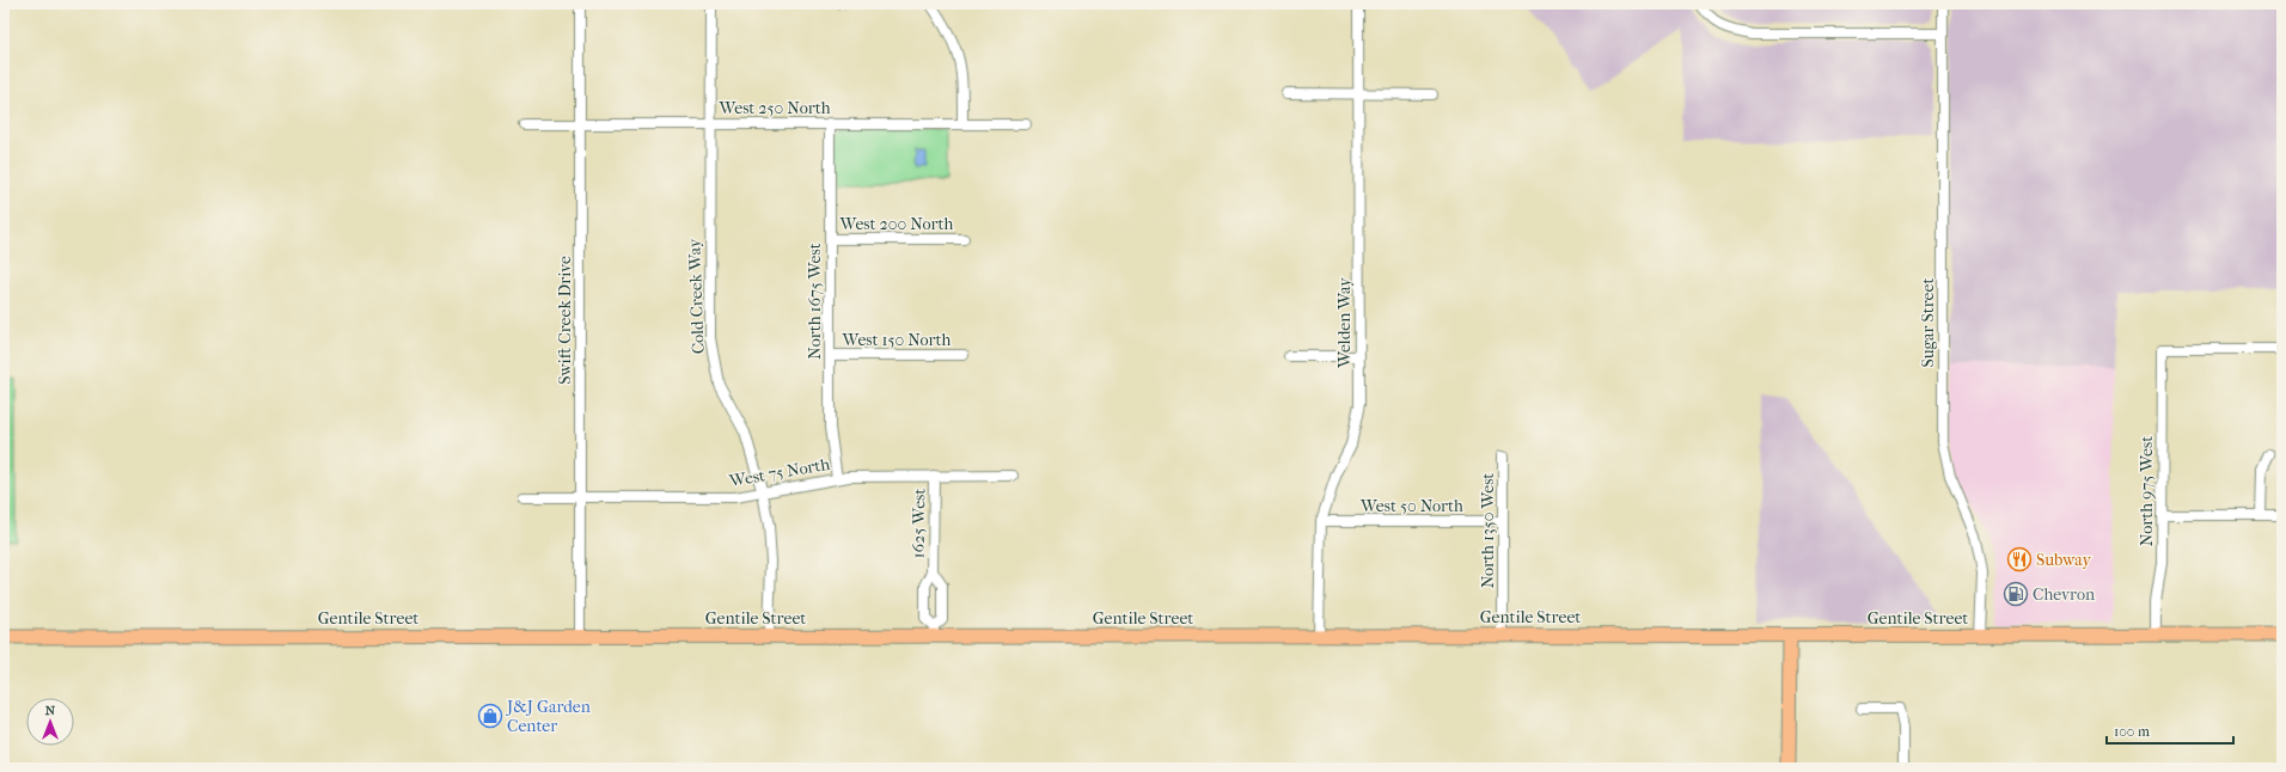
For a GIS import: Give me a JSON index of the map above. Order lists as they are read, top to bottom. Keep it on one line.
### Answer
{"streets":{"main road":["Gentile Street"],"street":["West 250 North","West 200 North","Cold Creek Way","North 1675 West","Swift Creek Drive","Welden Way","Sugar Street","West 150 North","West 75 North","North 975 West","West 50 North","1625 West","North 1350 West"]},"crossings":[["West 250 North","Cold Creek Way"],["West 250 North","North 1675 West"],["West 250 North","Swift Creek Drive"],["West 200 North","North 1675 West"],["Cold Creek Way","West 75 North"],["Cold Creek Way","Gentile Street"],["North 1675 West","West 150 North"],["North 1675 West","West 75 North"],["Swift Creek Drive","West 75 North"],["Swift Creek Drive","Gentile Street"],["Welden Way","West 50 North"],["Welden Way","Gentile Street"],["Sugar Street","Gentile Street"],["West 75 North","1625 West"],["North 975 West","Gentile Street"],["West 50 North","North 1350 West"],["1625 West","Gentile Street"],["North 1350 West","Gentile Street"]],"places":{"restaurant":["Subway"],"fuel station":["Chevron"],"shop":["J&J Garden Center"]},"scale_bar":"100 m","north":"top"}
